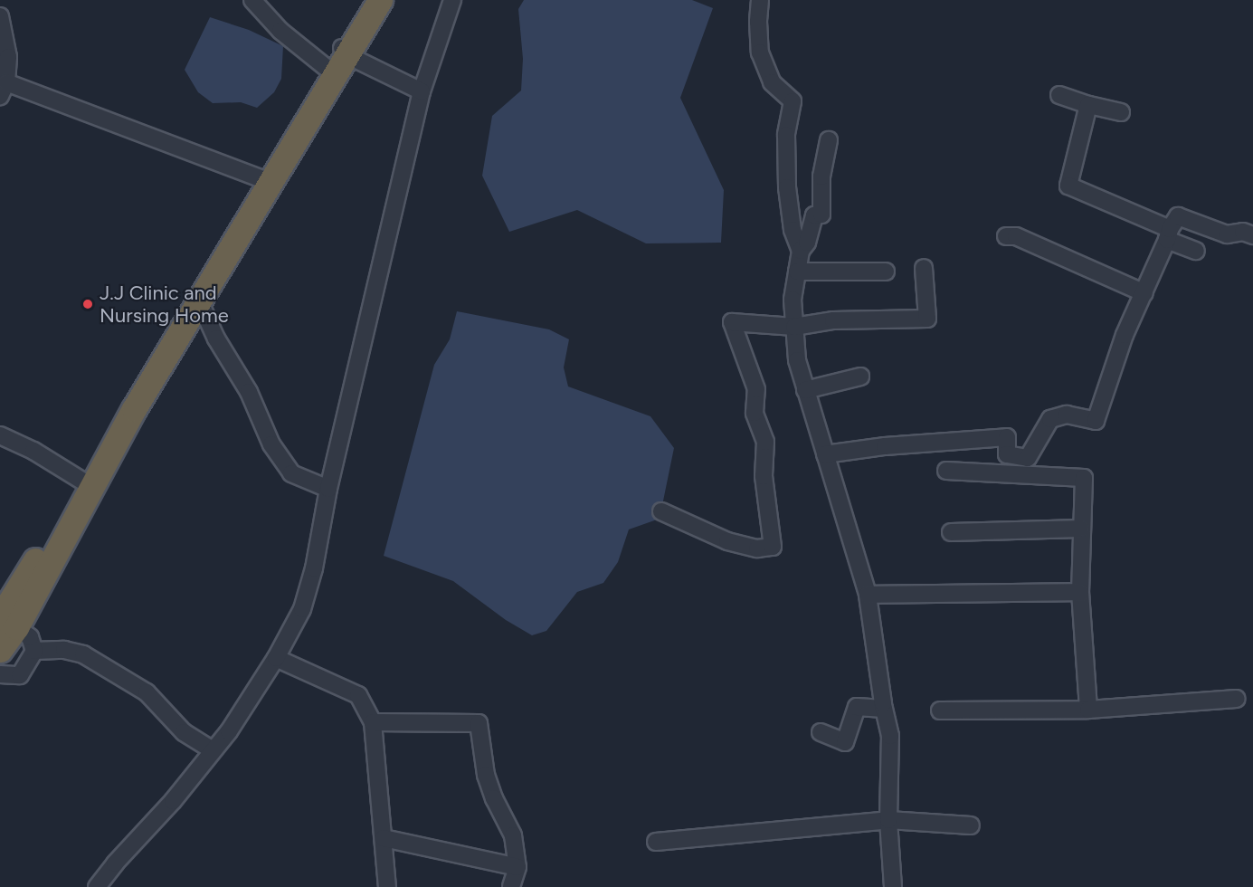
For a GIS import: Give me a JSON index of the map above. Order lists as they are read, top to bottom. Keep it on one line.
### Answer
{"places":["J.J Clinic and Nursing Home"]}
